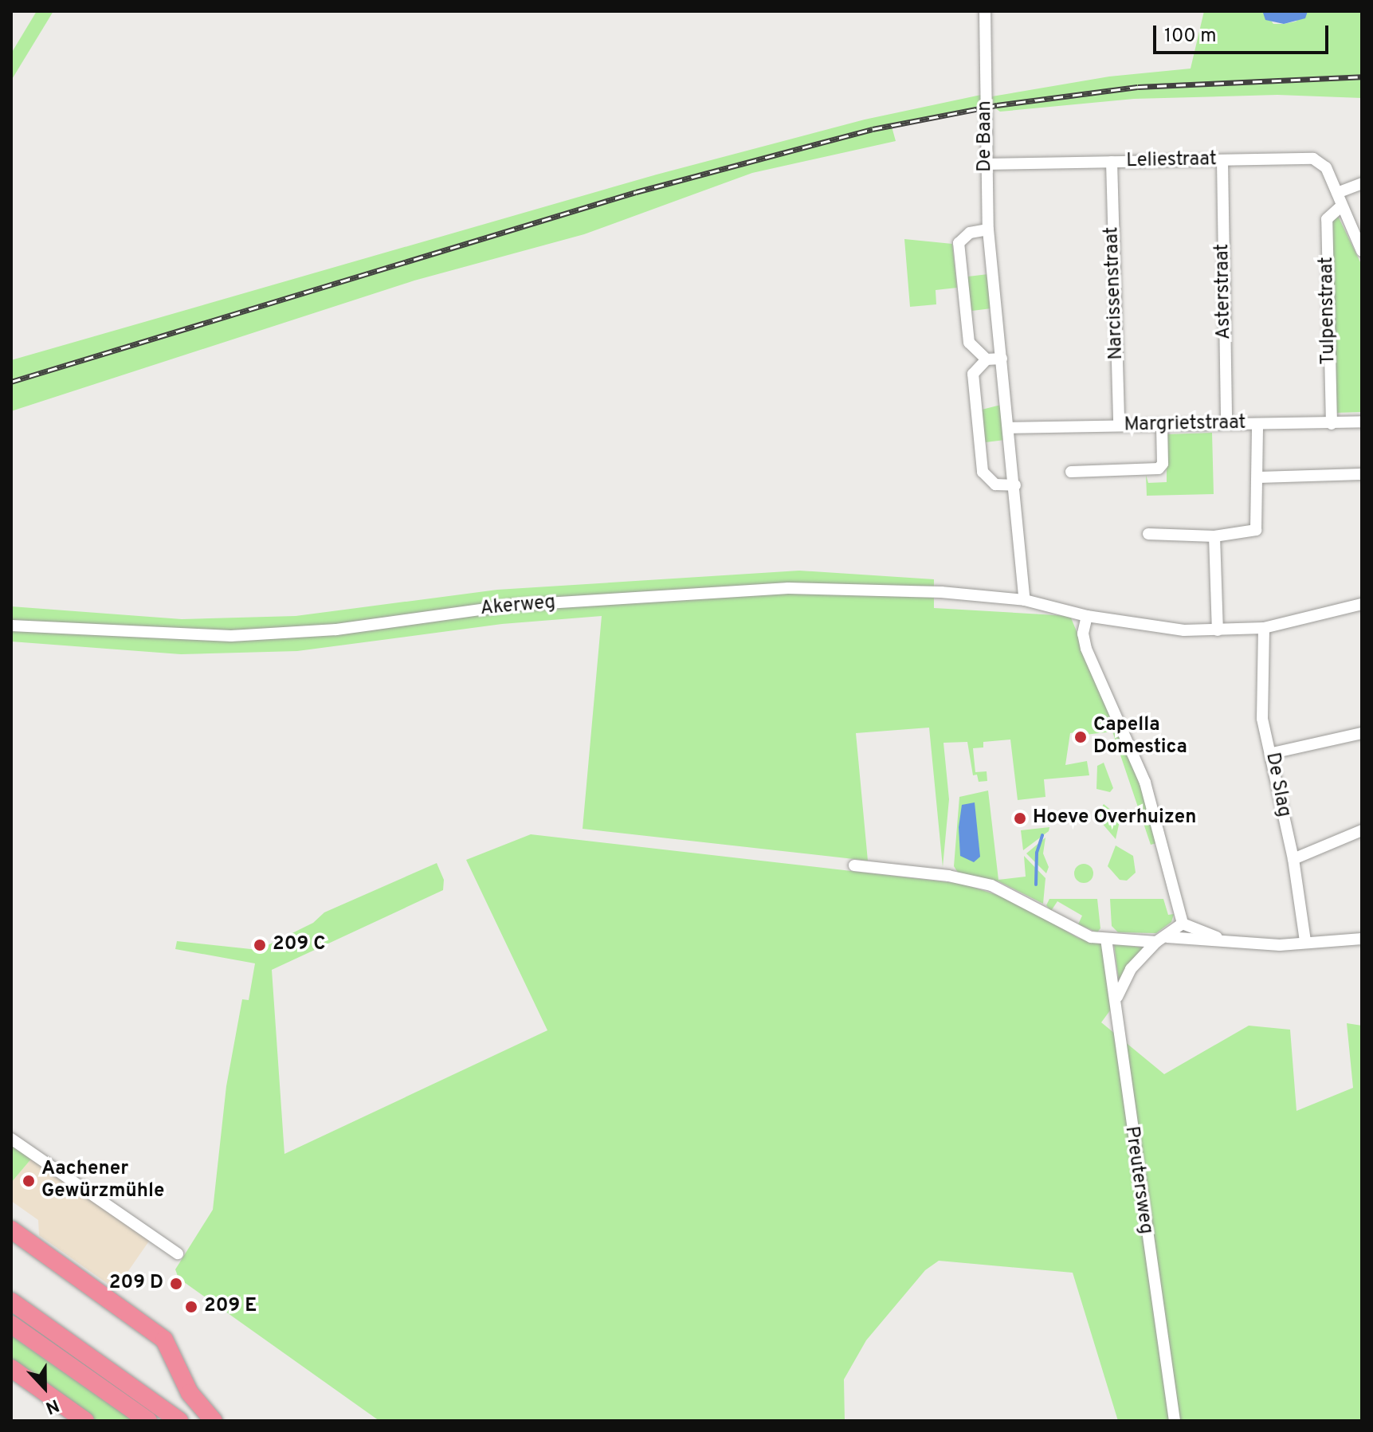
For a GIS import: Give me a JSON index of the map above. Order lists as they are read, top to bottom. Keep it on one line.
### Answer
{"streets":{"street":["De Baan","Leliestraat","Asterstraat","Narcissenstraat","Tulpenstraat","Margrietstraat","Akerweg","De Slag","Preutersweg"]},"crossings":[["De Baan","Leliestraat"],["De Baan","Margrietstraat"],["De Baan","Akerweg"],["Leliestraat","Asterstraat"],["Leliestraat","Narcissenstraat"],["Leliestraat","Tulpenstraat"],["Asterstraat","Margrietstraat"],["Narcissenstraat","Margrietstraat"],["Tulpenstraat","Margrietstraat"],["Akerweg","De Slag"]],"places":["Capella Domestica","Hoeve Overhuizen","209 C","Aachener Gewürzmühle","209 D","209 E"],"scale_bar":"100 m","north":"bottom"}
